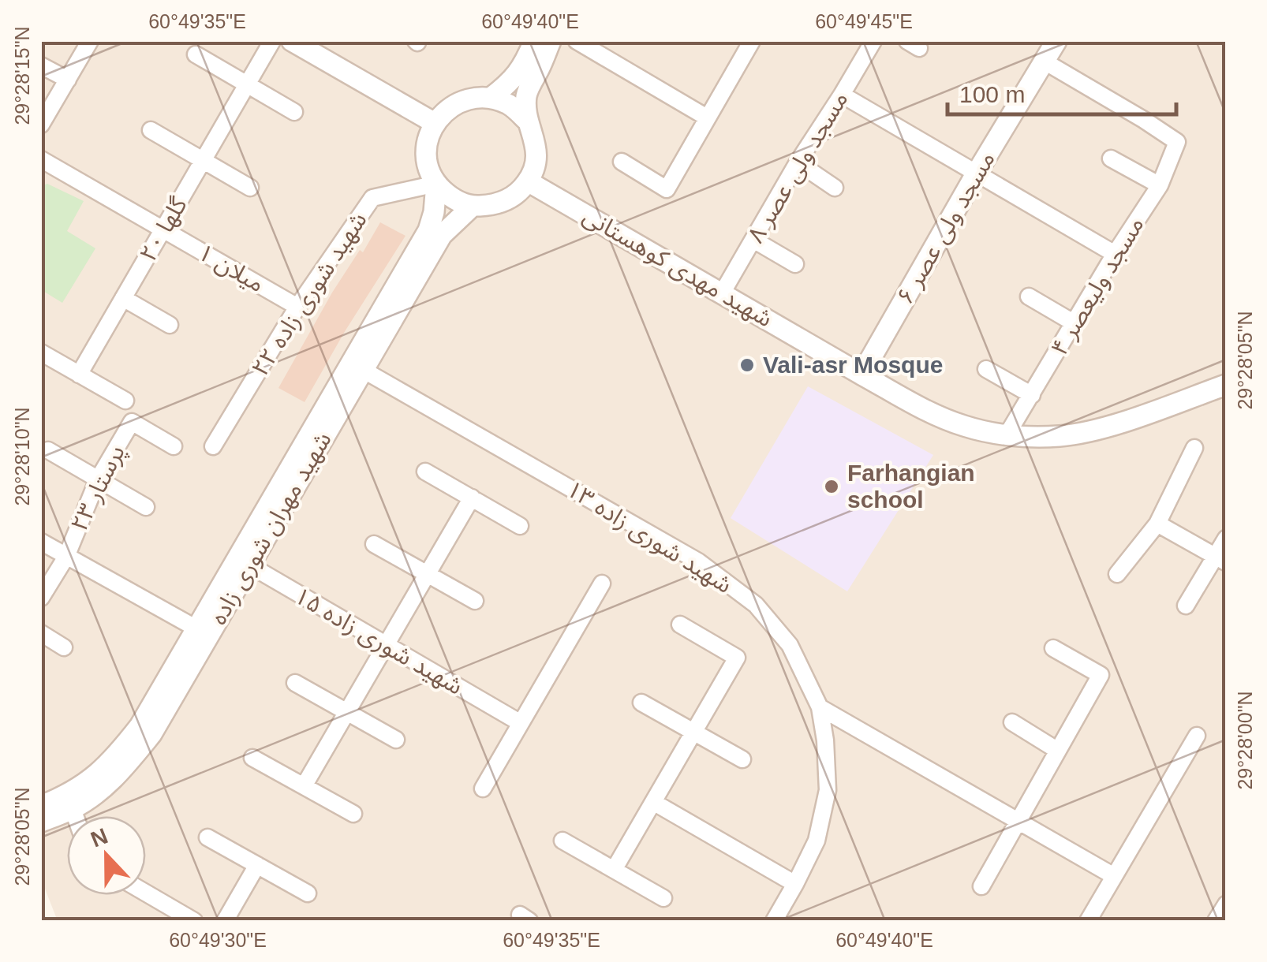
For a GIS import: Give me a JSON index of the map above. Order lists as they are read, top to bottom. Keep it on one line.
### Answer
{"streets":{"street":["مسجد ولی عصر ۸","مسجد ولی عصر ۶","گلها ۲۰","شهید مهدی کوهستانی","میلان ۱","مسجد ولیعصر ۴","شهید شوری زاده ۲۲","پرستار ۲۳","شهید مهران شوری زاده","شهید شوری زاده ۱۳","شهید شوری زاده ۱۵"]},"crossings":[["مسجد ولی عصر ۸","شهید مهدی کوهستانی"],["مسجد ولی عصر ۶","شهید مهدی کوهستانی"],["مسجد ولی عصر ۶","مسجد ولیعصر ۴"],["گلها ۲۰","میلان ۱"],["شهید مهدی کوهستانی","مسجد ولیعصر ۴"],["شهید مهدی کوهستانی","شهید شوری زاده ۲۲"],["شهید مهدی کوهستانی","شهید مهران شوری زاده"],["میلان ۱","شهید شوری زاده ۲۲"],["شهید شوری زاده ۲۲","شهید مهران شوری زاده"],["شهید مهران شوری زاده","شهید شوری زاده ۱۳"],["شهید مهران شوری زاده","شهید شوری زاده ۱۵"]],"places":["Vali-asr Mosque","Farhangian school"],"scale_bar":"100 m","north":"top","coordinates":["60°49'35\"E","60°49'40\"E","60°49'45\"E","29°28'15\"N","29°28'05\"N","29°28'10\"N","29°28'00\"N","60°49'30\"E"]}
